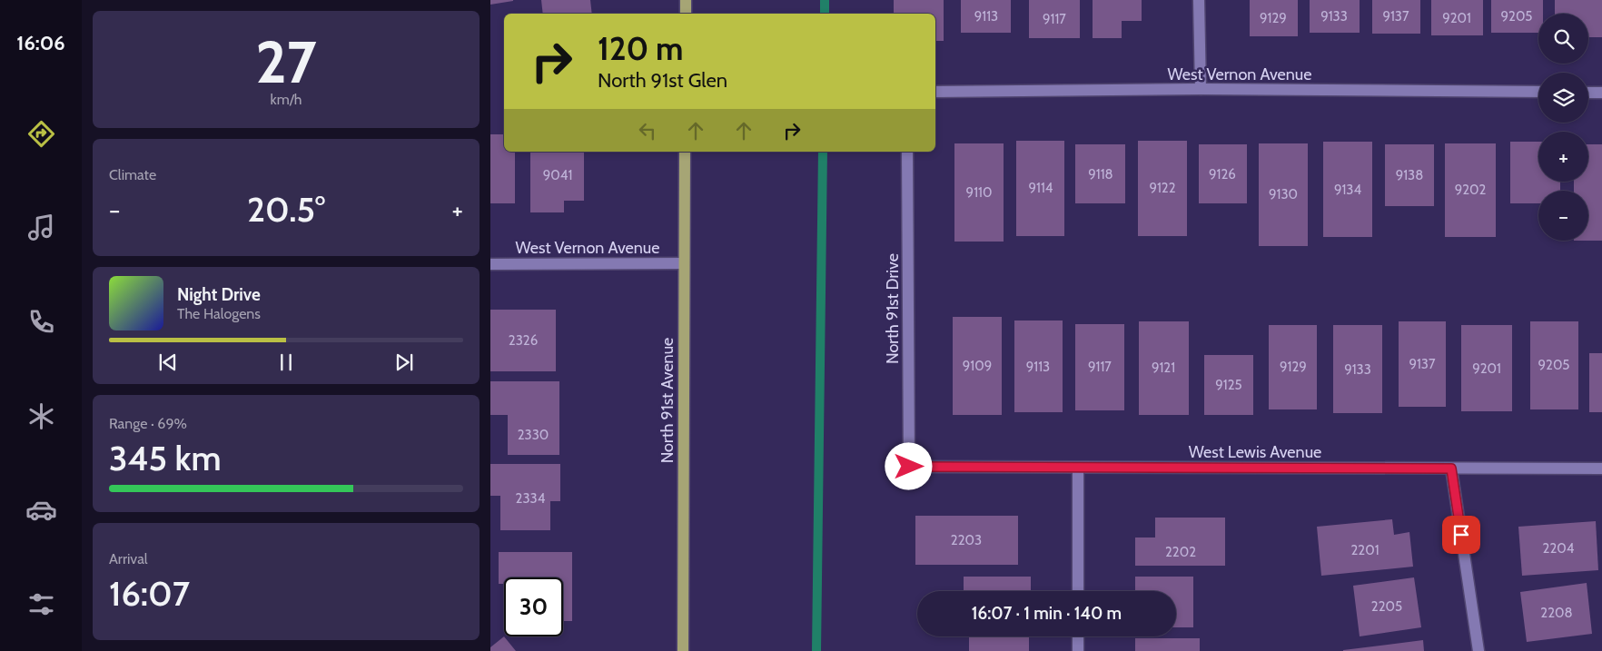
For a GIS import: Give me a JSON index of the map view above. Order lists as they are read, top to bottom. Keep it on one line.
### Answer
{"streets":{"main road":["North 91st Avenue"],"street":["West Vernon Avenue","North 91st Drive","West Lewis Avenue"]},"crossings":[["West Vernon Avenue","North 91st Avenue"],["North 91st Drive","West Lewis Avenue"]],"house_numbers":["9113","9133","9137","9205","9129","9201","9117","9118","9126","9041","9138","9114","9122","9134","9202","9110","9130","2326","9137","9205","9109","9113","9117","9129","9121","9201","9133","9125","2330","2334","2203","2204","2201","2202","2205","2208"],"page":{"tabs":"16:06","tile":[["27","km/h"],"Climate",["Range · 69%","345 km"],["Arrival","16:07"]],"map_buttons":["+","−"],"turn":["120 m","North 91st Glen"],"heat":["−","20.5°","+"],"song":["Night Drive","The Halogens"],"limit":"30","trip":"16:07 · 1 min · 140 m"}}
